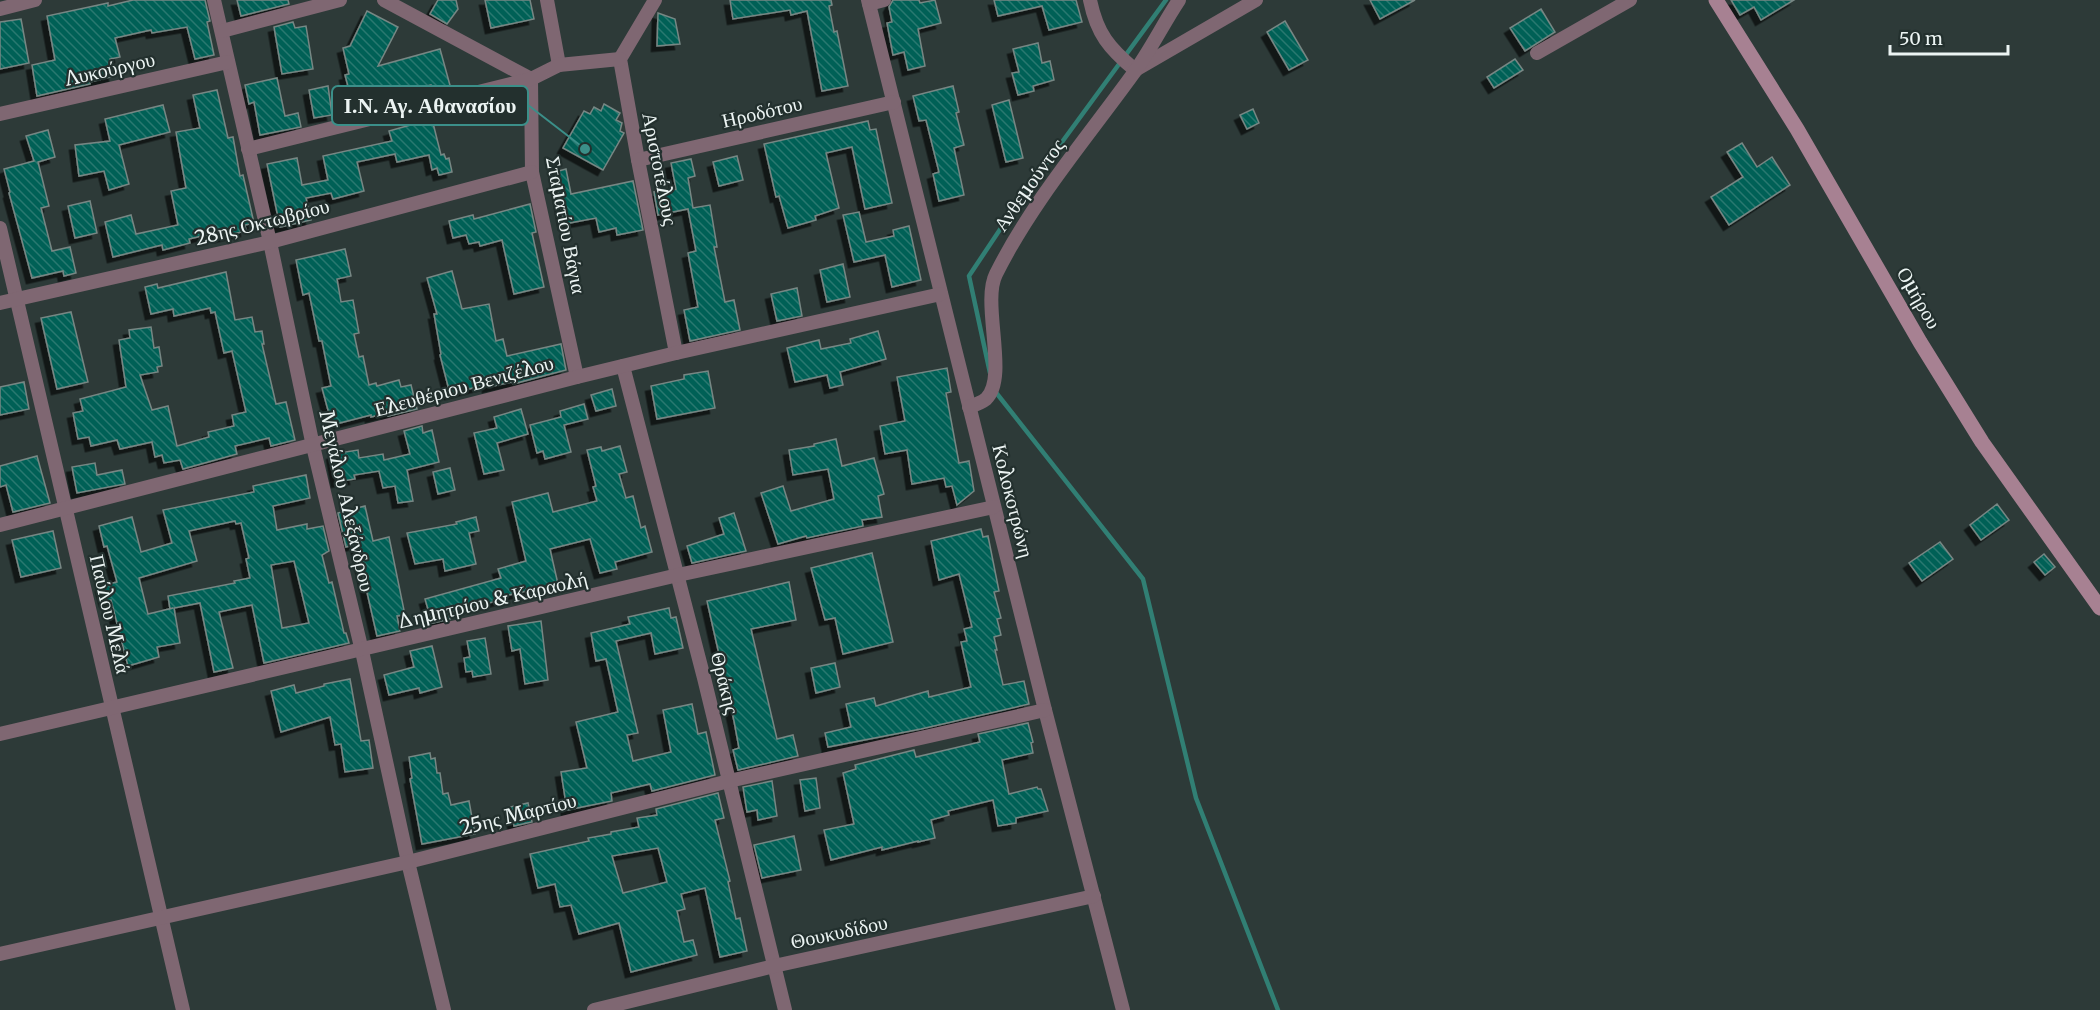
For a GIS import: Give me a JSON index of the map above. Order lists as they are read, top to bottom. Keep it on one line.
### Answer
{"streets":{"street":["Λυκούργου","Ηροδότου","Αριστοτέλους","Ανθεμούντος","28ης Οκτωβρίου","Σταματίου Βάγια","Ομήρου","Ελευθέριου Βενιζέλου","Μεγάλου Αλεξάνδρου","Κολοκοτρώνη","Δημητρίου & Καραολή","Παύλου Μελά","Θράκης","25ης Μαρτίου","Θουκυδίδου"]},"crossings":[["Λυκούργου","Μεγάλου Αλεξάνδρου"],["Ηροδότου","Αριστοτέλους"],["Ηροδότου","Κολοκοτρώνη"],["Αριστοτέλους","Ελευθέριου Βενιζέλου"],["Ανθεμούντος","Κολοκοτρώνη"],["28ης Οκτωβρίου","Σταματίου Βάγια"],["28ης Οκτωβρίου","Μεγάλου Αλεξάνδρου"],["28ης Οκτωβρίου","Παύλου Μελά"],["Σταματίου Βάγια","Ελευθέριου Βενιζέλου"],["Ελευθέριου Βενιζέλου","Μεγάλου Αλεξάνδρου"],["Ελευθέριου Βενιζέλου","Κολοκοτρώνη"],["Ελευθέριου Βενιζέλου","Παύλου Μελά"],["Ελευθέριου Βενιζέλου","Θράκης"],["Μεγάλου Αλεξάνδρου","Δημητρίου & Καραολή"],["Μεγάλου Αλεξάνδρου","25ης Μαρτίου"],["Κολοκοτρώνη","Δημητρίου & Καραολή"],["Κολοκοτρώνη","25ης Μαρτίου"],["Κολοκοτρώνη","Θουκυδίδου"],["Δημητρίου & Καραολή","Παύλου Μελά"],["Δημητρίου & Καραολή","Θράκης"],["Παύλου Μελά","25ης Μαρτίου"],["Θράκης","25ης Μαρτίου"],["Θράκης","Θουκυδίδου"]],"places":["Ι.Ν. Αγ. Αθανασίου"],"scale_bar":"50 m"}
